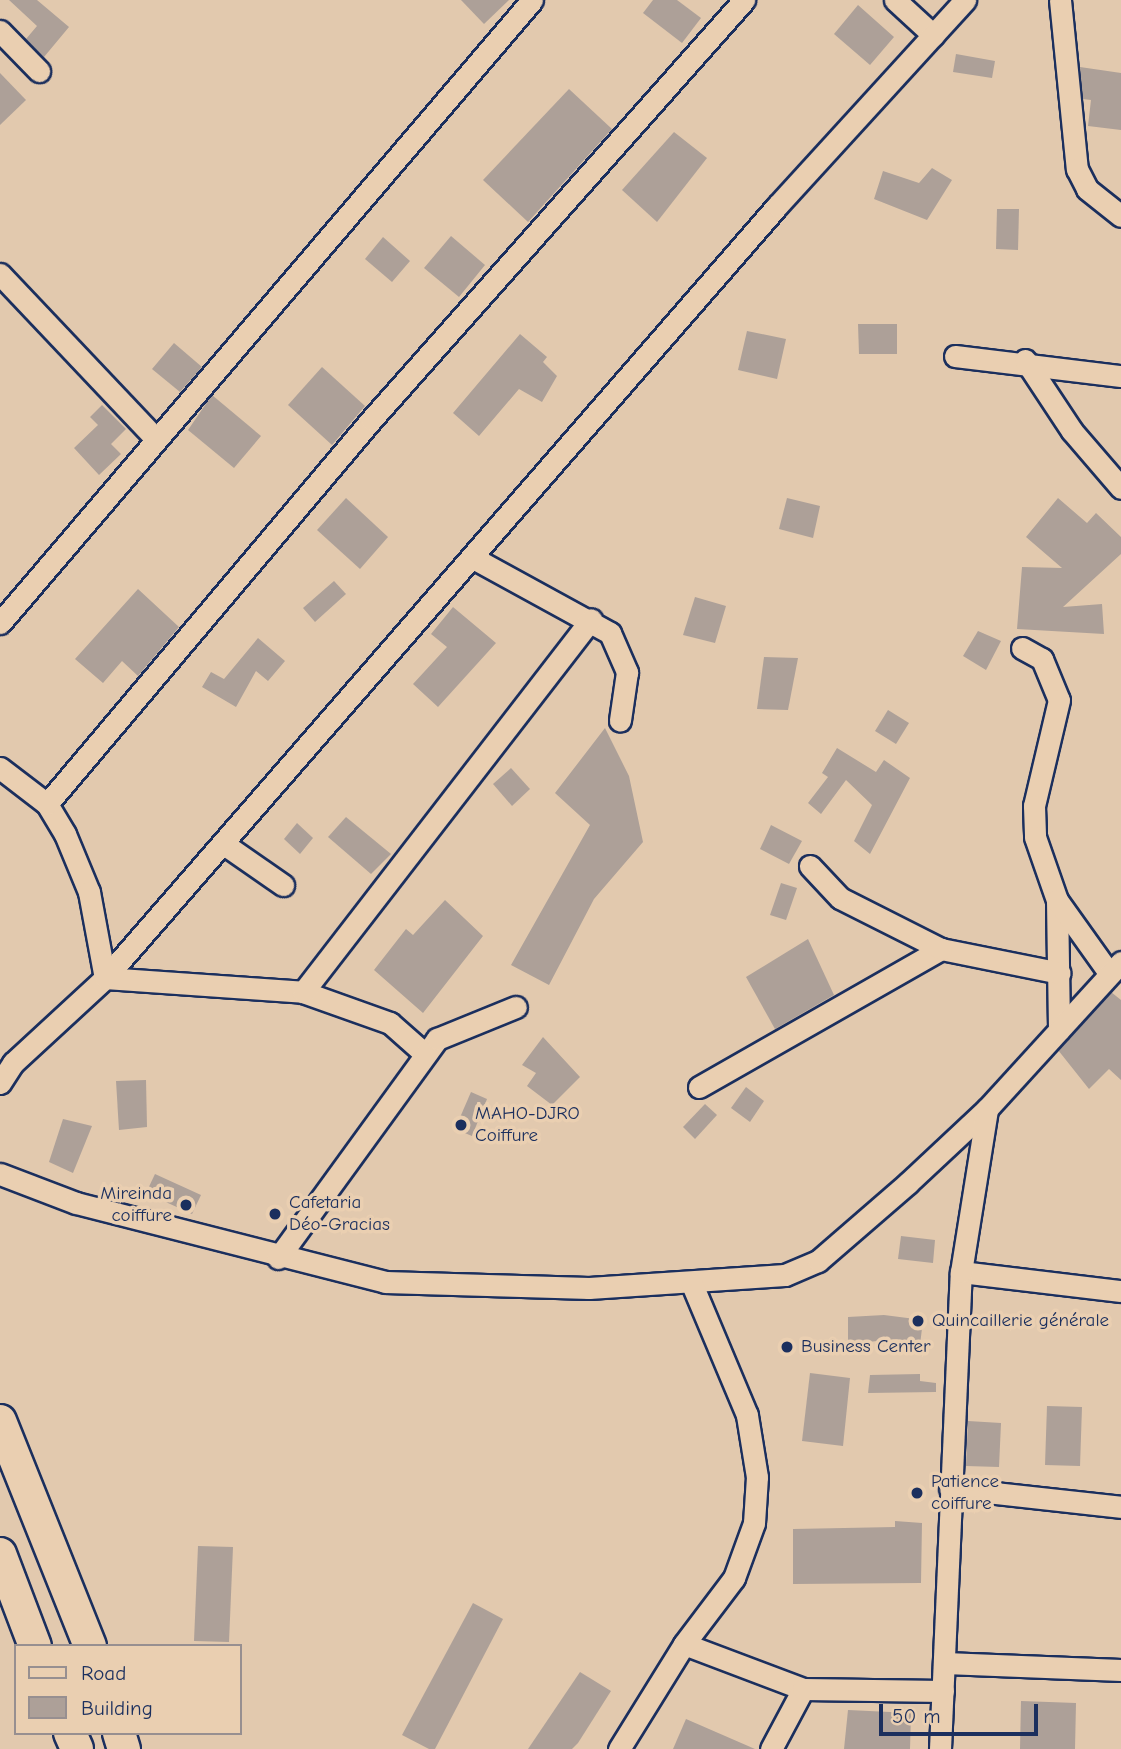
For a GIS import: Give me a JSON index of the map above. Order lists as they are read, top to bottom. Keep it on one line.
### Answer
{"places":["MAHO-DJRO Coiffure","Mireinda coiffure","Cafetaria Déo-Gracias","Quincaillerie générale","Business Center","Patience coiffure"],"legend":["Road","Building"],"scale_bar":"50 m"}
